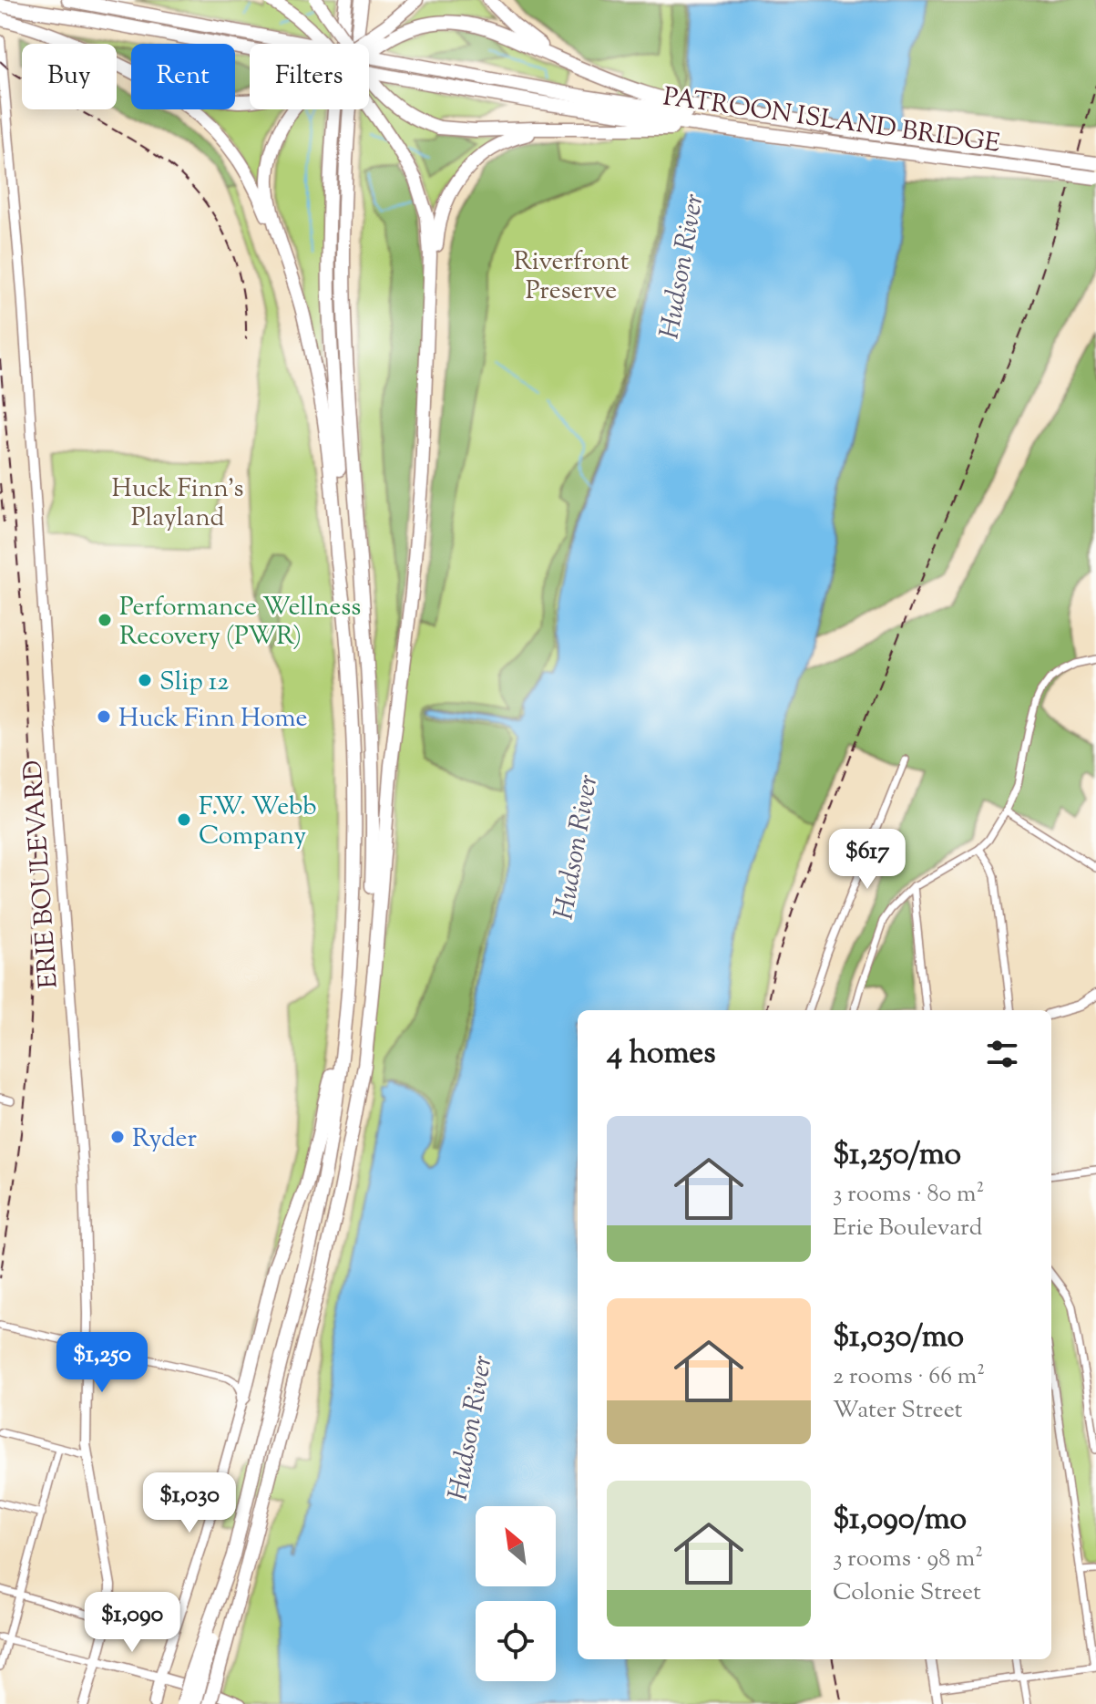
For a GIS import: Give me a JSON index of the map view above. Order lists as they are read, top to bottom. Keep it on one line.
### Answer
{"streets":{"highway":["PATROON ISLAND BRIDGE"],"street":["ERIE BOULEVARD"]},"water":["Hudson River"],"parks":["Riverfront Preserve","Huck Finn's Playland"],"places":["Performance Wellness Recovery (PWR)","Slip 12","Huck Finn Home","F.W. Webb Company","Ryder"],"north":"top left","page":{"chip":["Buy","Rent","Filters"],"price":["$617","$1,250","$1,030","$1,090"],"heading":"4 homes","list":[{"name":"$1,250/mo","note":"3 rooms · 80 m² · Erie Boulevard"},{"name":"$1,030/mo","note":"2 rooms · 66 m² · Water Street"},{"name":"$1,090/mo","note":"3 rooms · 98 m² · Colonie Street"}]}}
